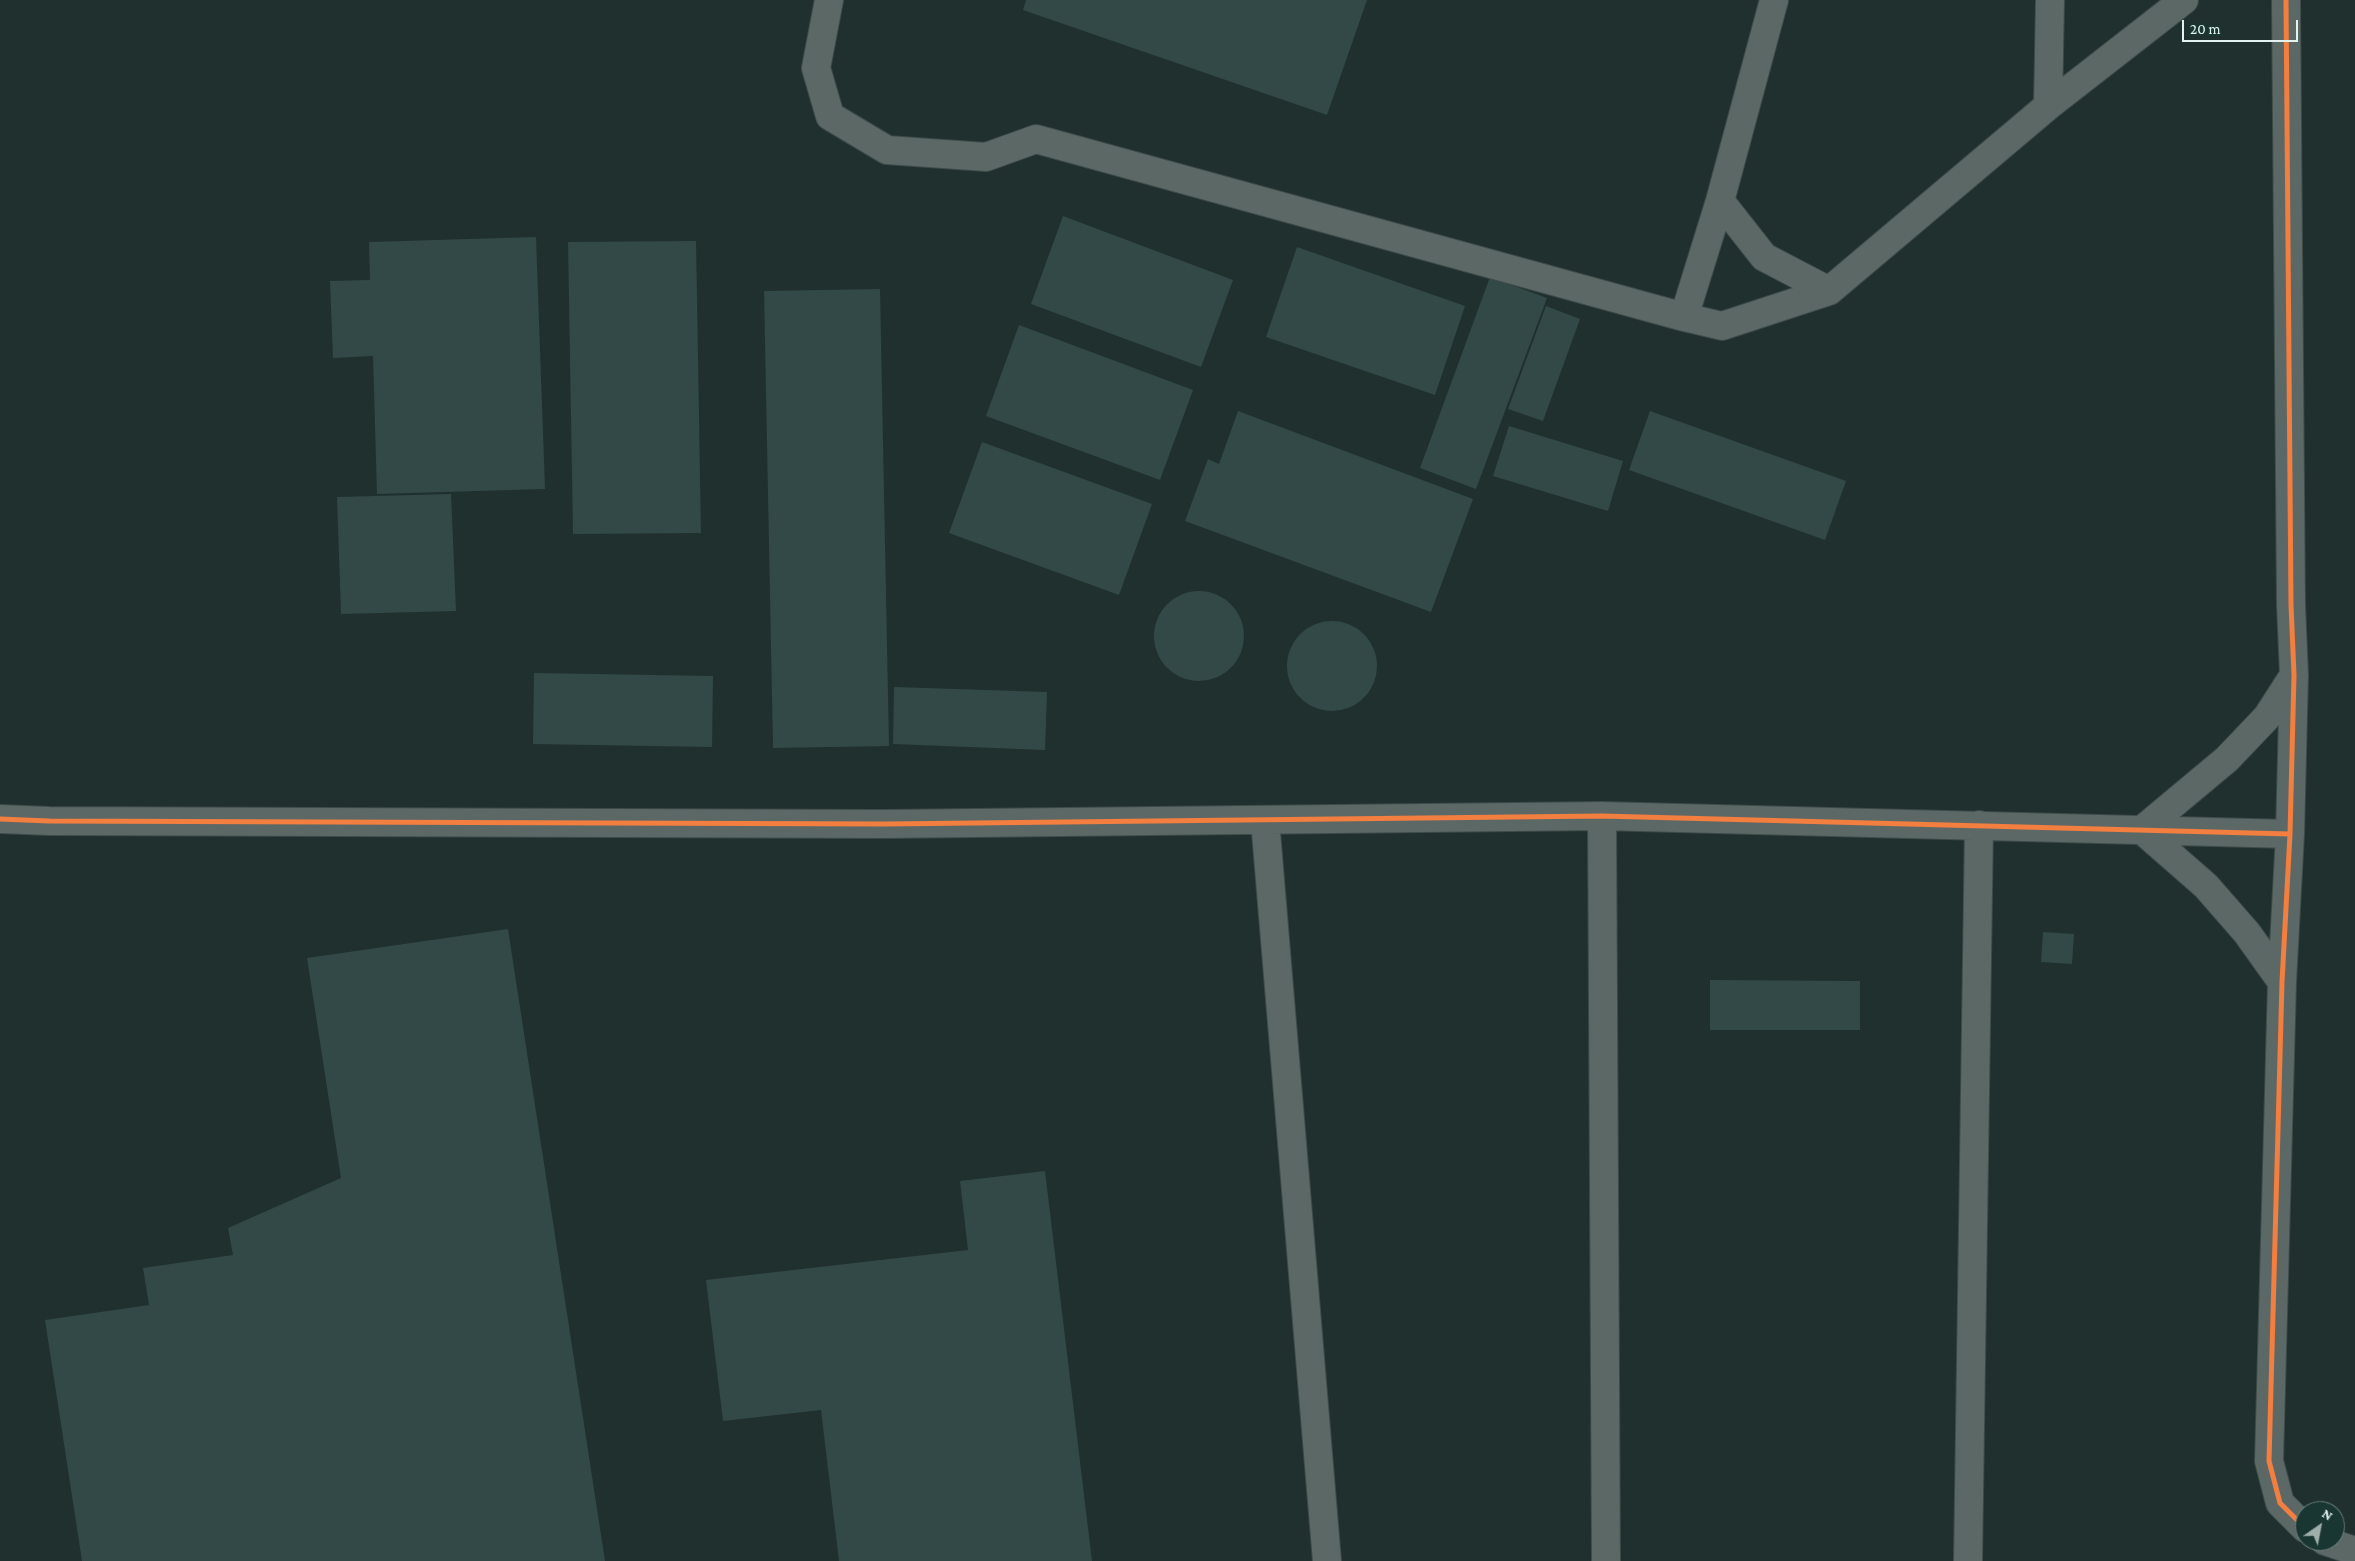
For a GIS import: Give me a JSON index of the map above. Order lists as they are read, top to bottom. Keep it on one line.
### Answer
{"scale_bar":"20 m","north":"top right"}
